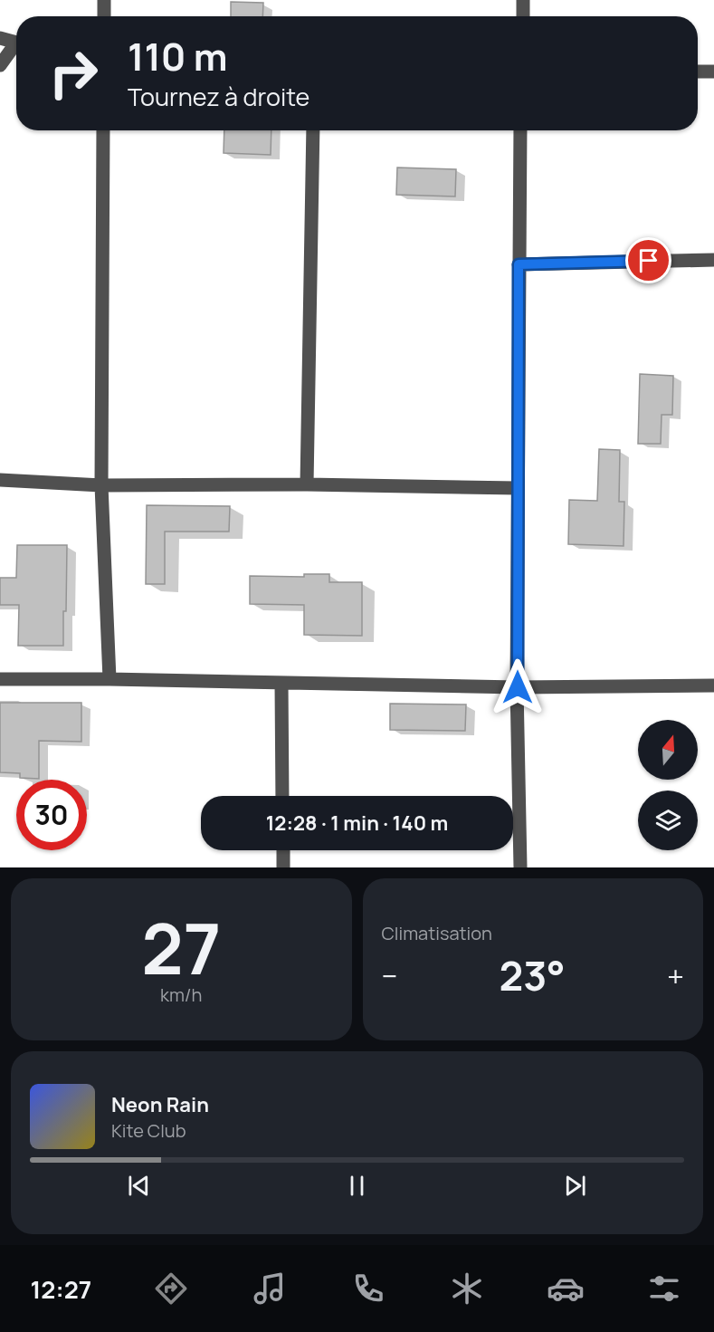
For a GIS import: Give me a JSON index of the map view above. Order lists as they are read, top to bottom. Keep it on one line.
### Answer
{"north":"top","page":{"turn":["110 m","Tournez à droite"],"limit":"30","trip":"12:28 · 1 min · 140 m","tile":[["27","km/h"],"Climatisation"],"heat":["−","23°","+"],"song":["Neon Rain","Kite Club"],"tabs":"12:27"}}
